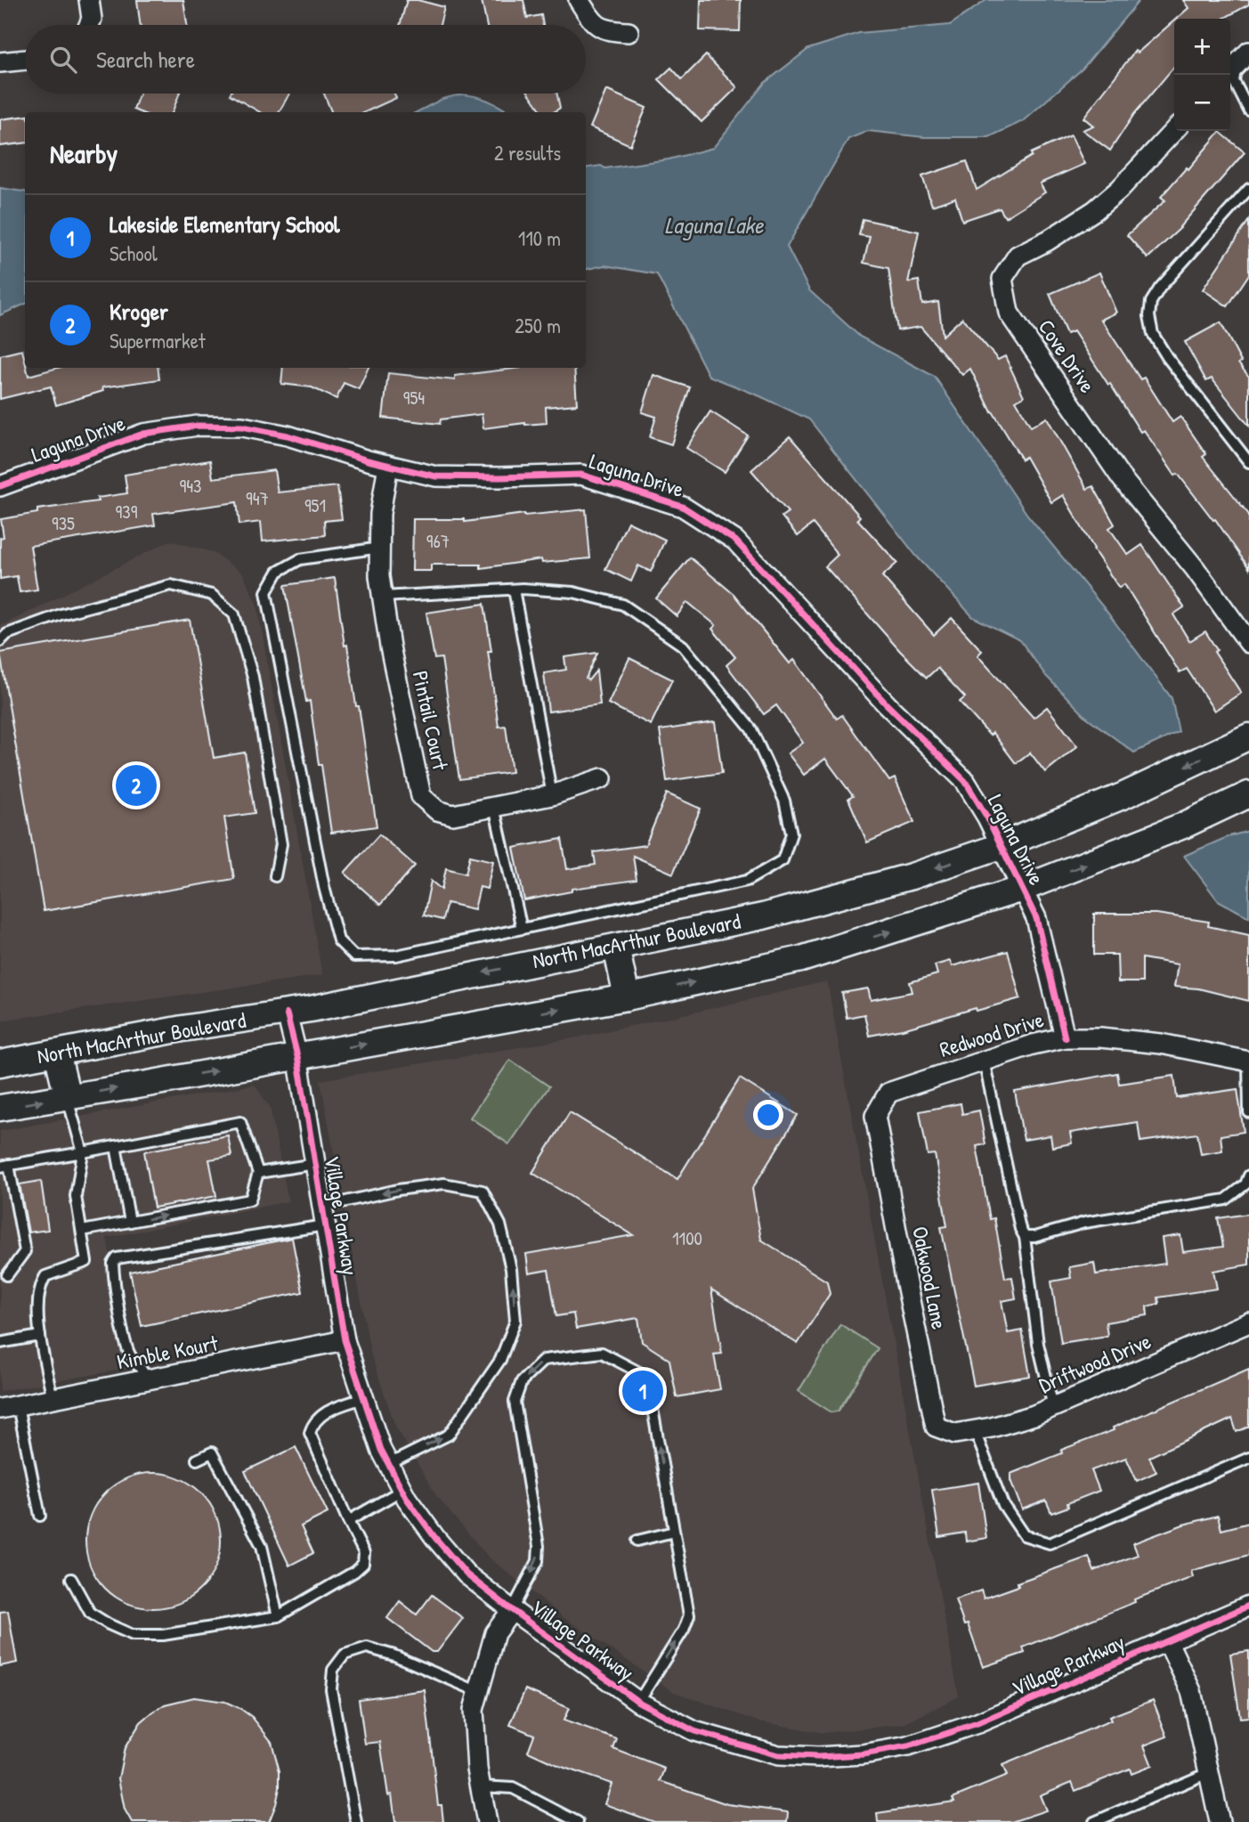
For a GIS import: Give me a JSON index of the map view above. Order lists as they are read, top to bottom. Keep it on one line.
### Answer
{"streets":{"main road":["North MacArthur Boulevard"],"street":["Cove Drive","Laguna Drive","Pintail Court","Redwood Drive","Village Parkway","Oakwood Lane","Kimble Kourt","Driftwood Drive"]},"crossings":[["Laguna Drive","Pintail Court"],["Laguna Drive","North MacArthur Boulevard"],["Laguna Drive","Redwood Drive"],["North MacArthur Boulevard","Village Parkway"],["Redwood Drive","Oakwood Lane"],["Village Parkway","Kimble Kourt"],["Oakwood Lane","Driftwood Drive"]],"water":["Laguna Lake"],"house_numbers":["954","943","947","951","939","935","967","1100"],"page":{"map_buttons":["+","−"],"search":"Search here","heading":["Nearby","2 results"],"list":[{"mark":"1","name":"Lakeside Elementary School","note":"School","value":"110 m"},{"mark":"2","name":"Kroger","note":"Supermarket","value":"250 m"}],"pins":["2","1"]}}
